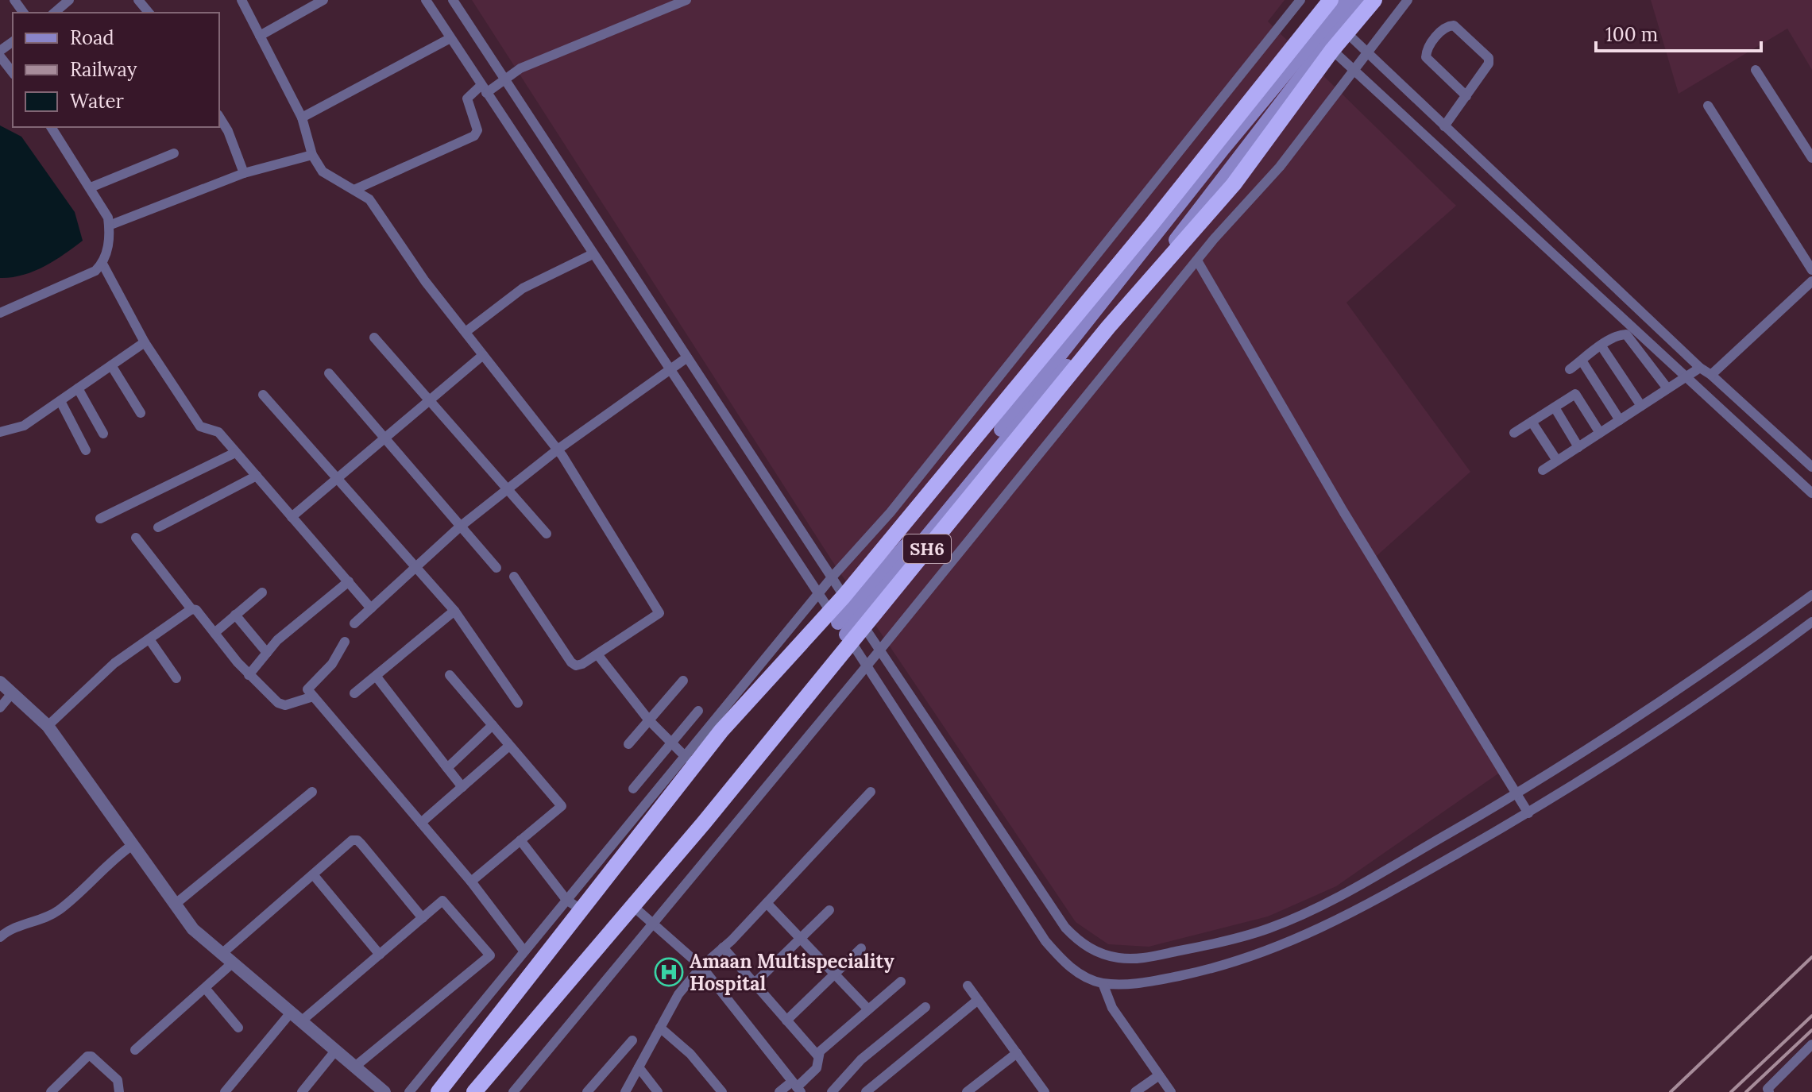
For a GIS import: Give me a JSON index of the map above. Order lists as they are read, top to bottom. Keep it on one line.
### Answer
{"streets":{"highway":["SH6"]},"places":{"hospital":["Amaan Multispeciality Hospital"]},"legend":["Road","Railway","Water"],"scale_bar":"100 m"}
